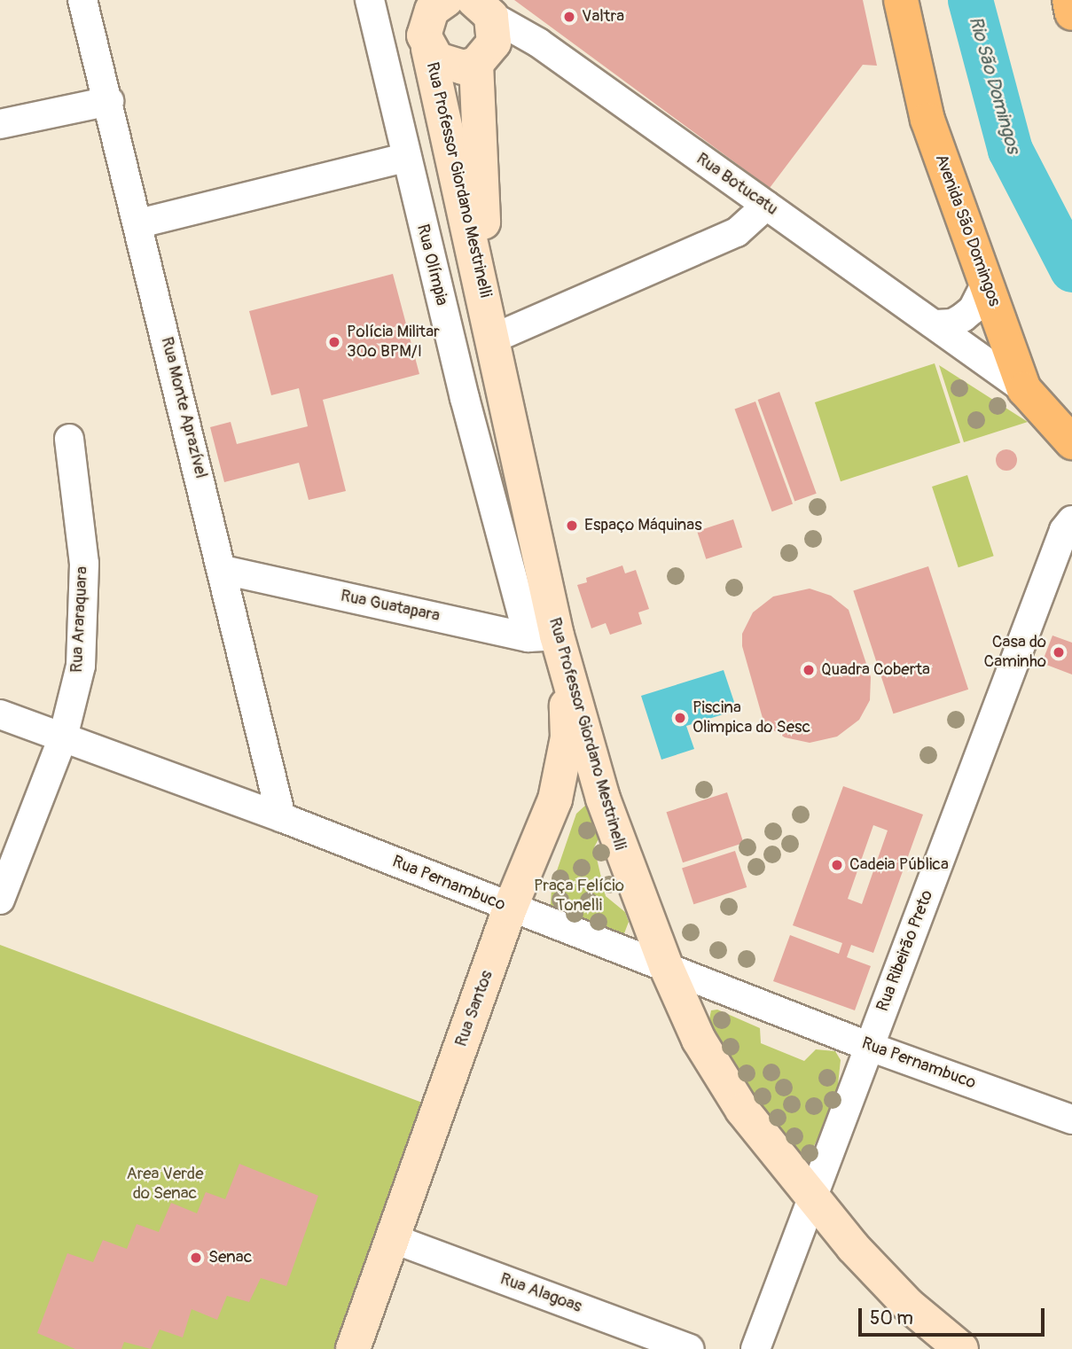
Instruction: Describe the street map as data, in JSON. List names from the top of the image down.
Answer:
{
  "streets": {
    "main road": ["Avenida São Domingos"],
    "street": [
      "Rua Professor Giordano Mestrinelli",
      "Rua Botucatu",
      "Rua Olímpia",
      "Rua Monte Aprazível",
      "Rua Guatapara",
      "Rua Araraquara",
      "Rua Pernambuco",
      "Rua Ribeirão Preto",
      "Rua Santos",
      "Rua Alagoas"
    ]
  },
  "crossings": [
    ["Rua Professor Giordano Mestrinelli", "Rua Botucatu"],
    ["Rua Professor Giordano Mestrinelli", "Rua Olímpia"],
    ["Rua Professor Giordano Mestrinelli", "Rua Guatapara"],
    ["Rua Professor Giordano Mestrinelli", "Rua Pernambuco"],
    ["Rua Professor Giordano Mestrinelli", "Rua Ribeirão Preto"],
    ["Rua Professor Giordano Mestrinelli", "Rua Santos"],
    ["Rua Botucatu", "Avenida São Domingos"],
    ["Rua Olímpia", "Rua Guatapara"],
    ["Rua Olímpia", "Rua Santos"],
    ["Rua Monte Aprazível", "Rua Guatapara"],
    ["Rua Monte Aprazível", "Rua Pernambuco"],
    ["Rua Guatapara", "Rua Santos"],
    ["Rua Araraquara", "Rua Pernambuco"],
    ["Rua Pernambuco", "Rua Ribeirão Preto"],
    ["Rua Pernambuco", "Rua Santos"],
    ["Rua Santos", "Rua Alagoas"]
  ],
  "water": ["Rio São Domingos"],
  "parks": ["Praça Felício Tonelli", "Area Verde do Senac"],
  "places": [
    "Valtra",
    "Polícia Militar 30º BPM/I",
    "Espaço Máquinas",
    "Casa do Caminho",
    "Quadra Coberta",
    "Piscina Olimpica do Sesc",
    "Cadeia Pública",
    "Senac"
  ],
  "scale_bar": "50 m"
}
